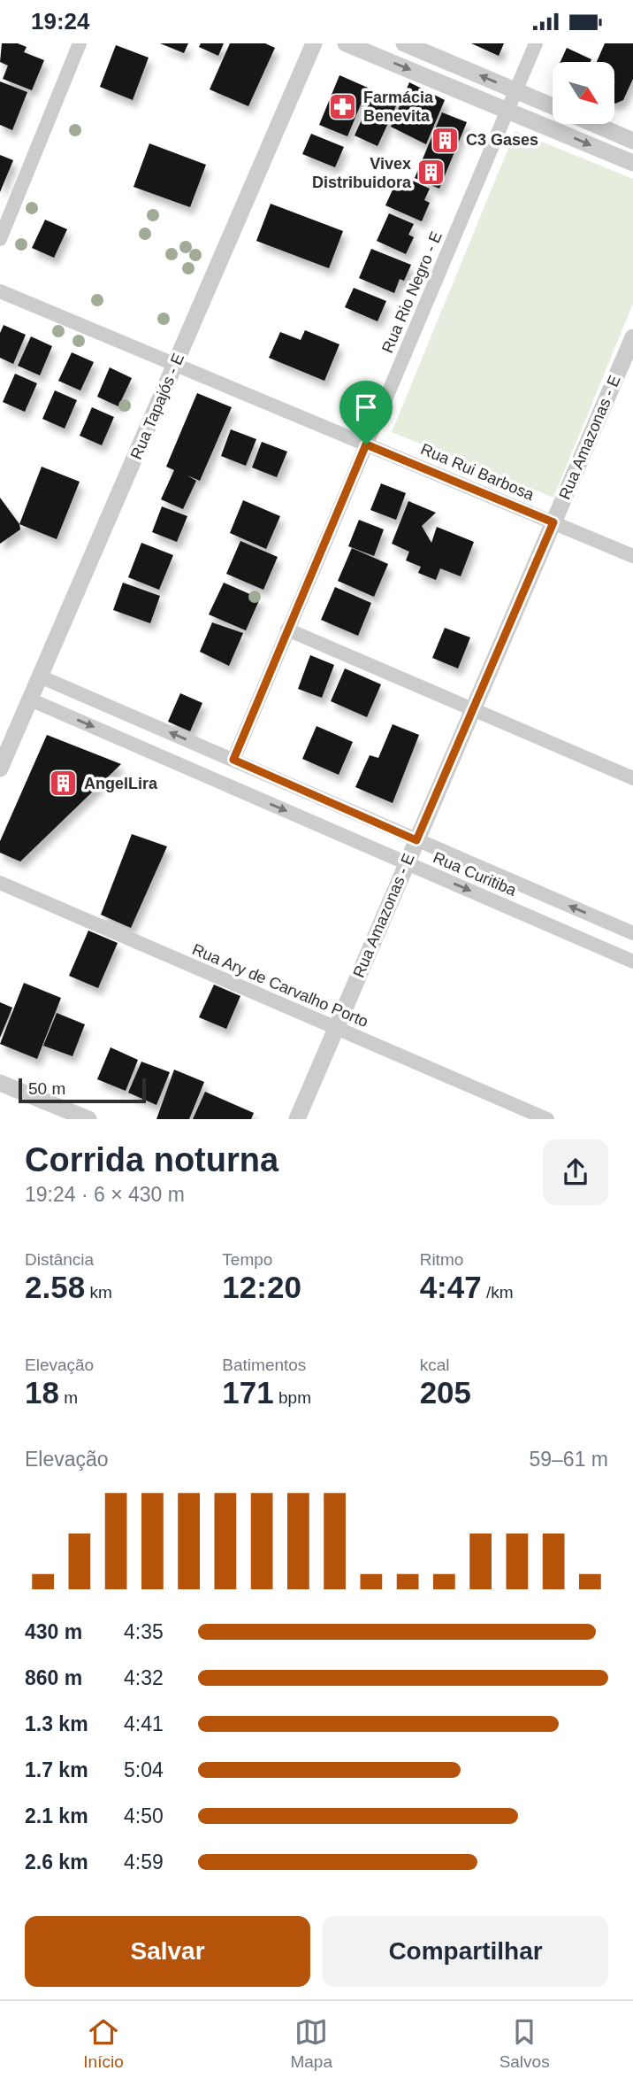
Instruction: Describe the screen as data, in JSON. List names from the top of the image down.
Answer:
{
  "streets": {
    "street": [
      "Rua Rio Negro - E",
      "Rua Tapajós - E",
      "Rua Amazonas - E",
      "Rua Rui Barbosa",
      "Rua Curitiba",
      "Rua Ary de Carvalho Porto"
    ]
  },
  "crossings": [
    ["Rua Rio Negro - E", "Rua Rui Barbosa"],
    ["Rua Rio Negro - E", "Rua Curitiba"],
    ["Rua Tapajós - E", "Rua Rui Barbosa"],
    ["Rua Tapajós - E", "Rua Curitiba"],
    ["Rua Amazonas - E", "Rua Rui Barbosa"],
    ["Rua Amazonas - E", "Rua Curitiba"],
    ["Rua Amazonas - E", "Rua Ary de Carvalho Porto"]
  ],
  "places": {
    "pharmacy": ["Farmácia Benevita"],
    "building": ["C3 Gases", "Vivex Distribuidora", "AngelLira"]
  },
  "scale_bar": "50 m",
  "north": "bottom right",
  "page": {
    "status": "19:24",
    "scale": "50 m",
    "heading": ["Corrida noturna", "19:24 · 6 × 430 m"],
    "stats": [
      ["Distância", "2.58 km"],
      ["Tempo", "12:20"],
      ["Ritmo", "4:47 /km"],
      ["Elevação", "18 m"],
      ["Batimentos", "171 bpm"],
      ["kcal", "205"]
    ],
    "chart": ["Elevação", "59–61 m"],
    "list": [
      {
        "name": "430 m",
        "note": "4:35"
      },
      {
        "name": "860 m",
        "note": "4:32"
      },
      {
        "name": "1.3 km",
        "note": "4:41"
      },
      {
        "name": "1.7 km",
        "note": "5:04"
      },
      {
        "name": "2.1 km",
        "note": "4:50"
      },
      {
        "name": "2.6 km",
        "note": "4:59"
      }
    ],
    "buttons": ["Salvar", "Compartilhar"],
    "tabs": ["Início", "Mapa", "Salvos"]
  }
}
